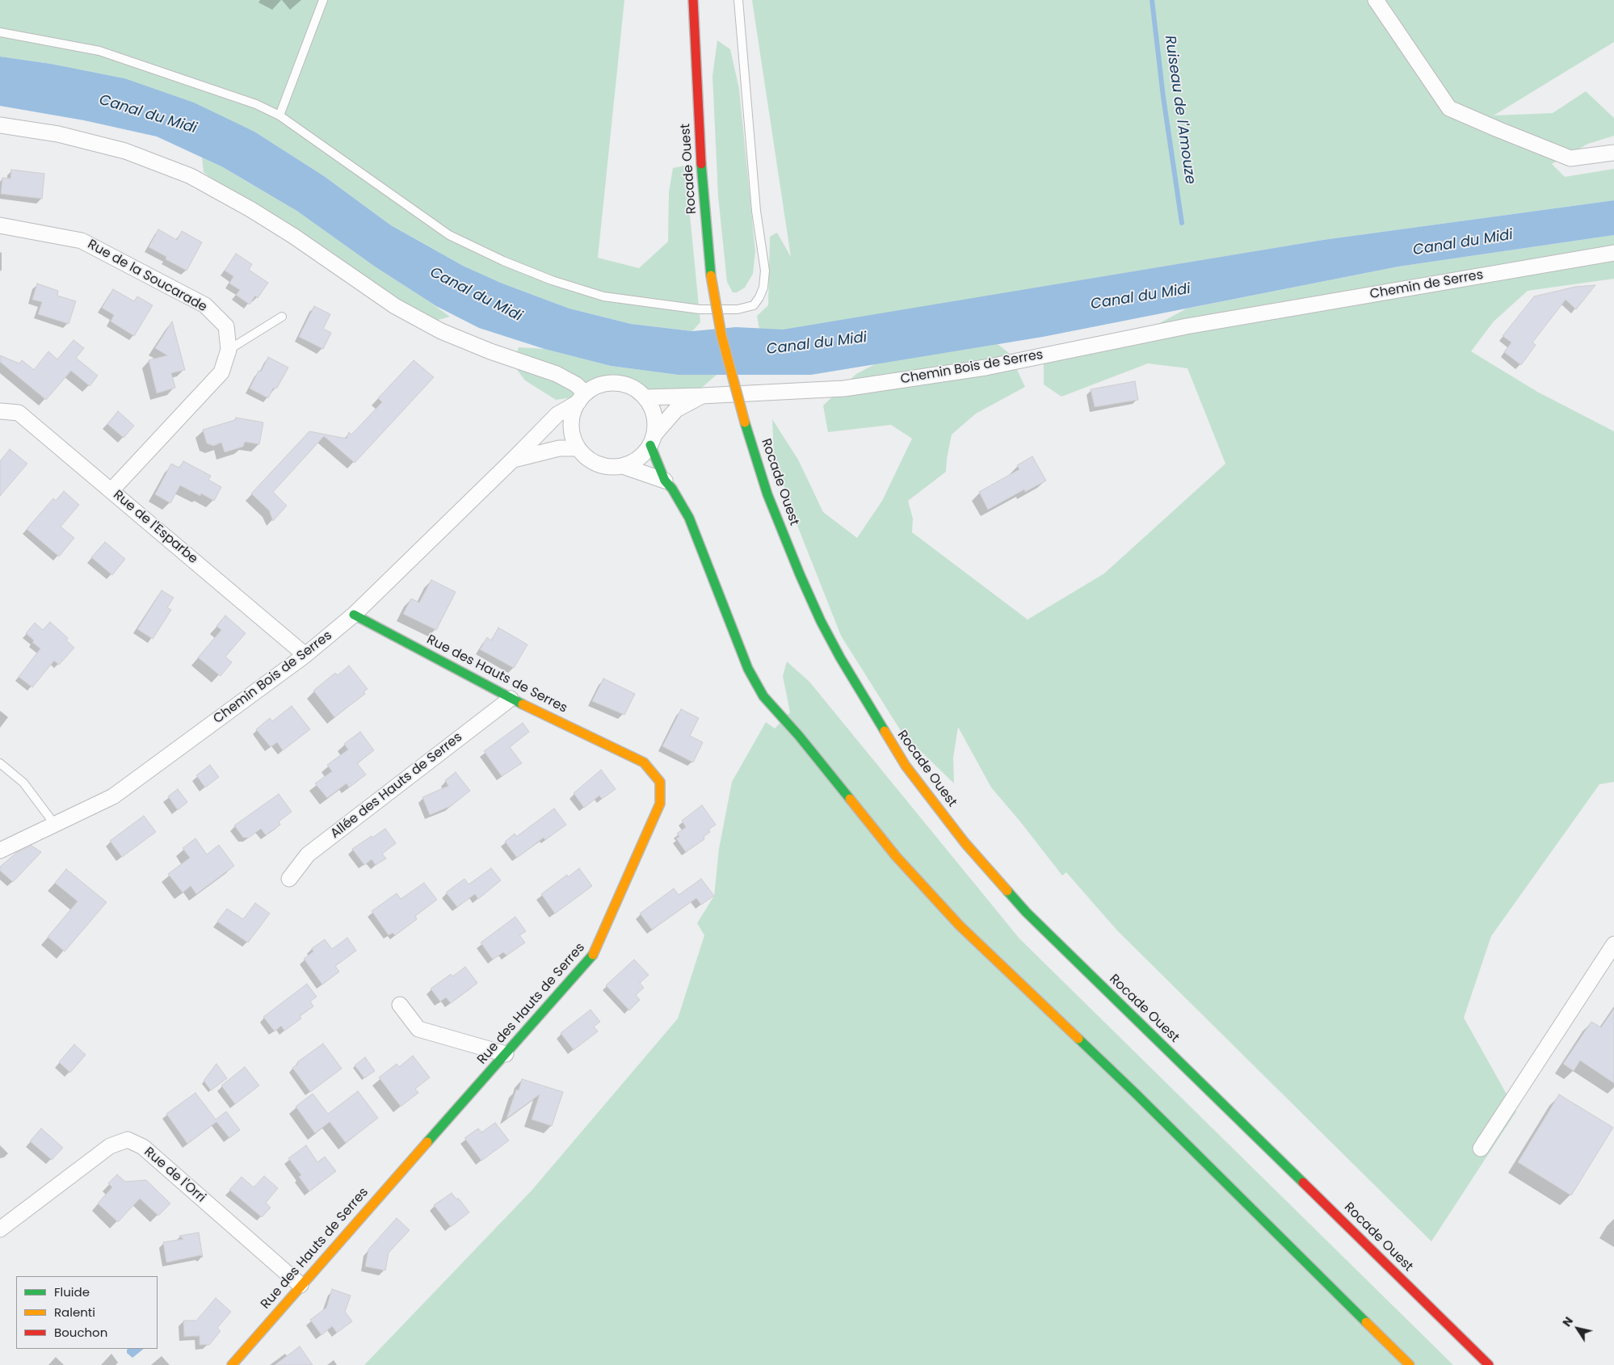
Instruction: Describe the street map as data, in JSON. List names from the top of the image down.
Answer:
{
  "streets": {
    "street": [
      "Rocade Ouest",
      "Rue de la Soucarade",
      "Chemin de Serres",
      "Chemin Bois de Serres",
      "Rue de l'Esparbe",
      "Rue des Hauts de Serres",
      "Allée des Hauts de Serres",
      "Rue de l'Orri"
    ]
  },
  "crossings": [
    ["Rue de la Soucarade", "Rue de l'Esparbe"],
    ["Chemin de Serres", "Chemin Bois de Serres"],
    ["Chemin Bois de Serres", "Rue de l'Esparbe"],
    ["Chemin Bois de Serres", "Rue des Hauts de Serres"],
    ["Rue des Hauts de Serres", "Allée des Hauts de Serres"],
    ["Rue des Hauts de Serres", "Rue de l'Orri"]
  ],
  "water": ["Ruiseau de l'Amouze", "Canal du Midi"],
  "legend": ["Fluide", "Ralenti", "Bouchon"],
  "north": "top left"
}
